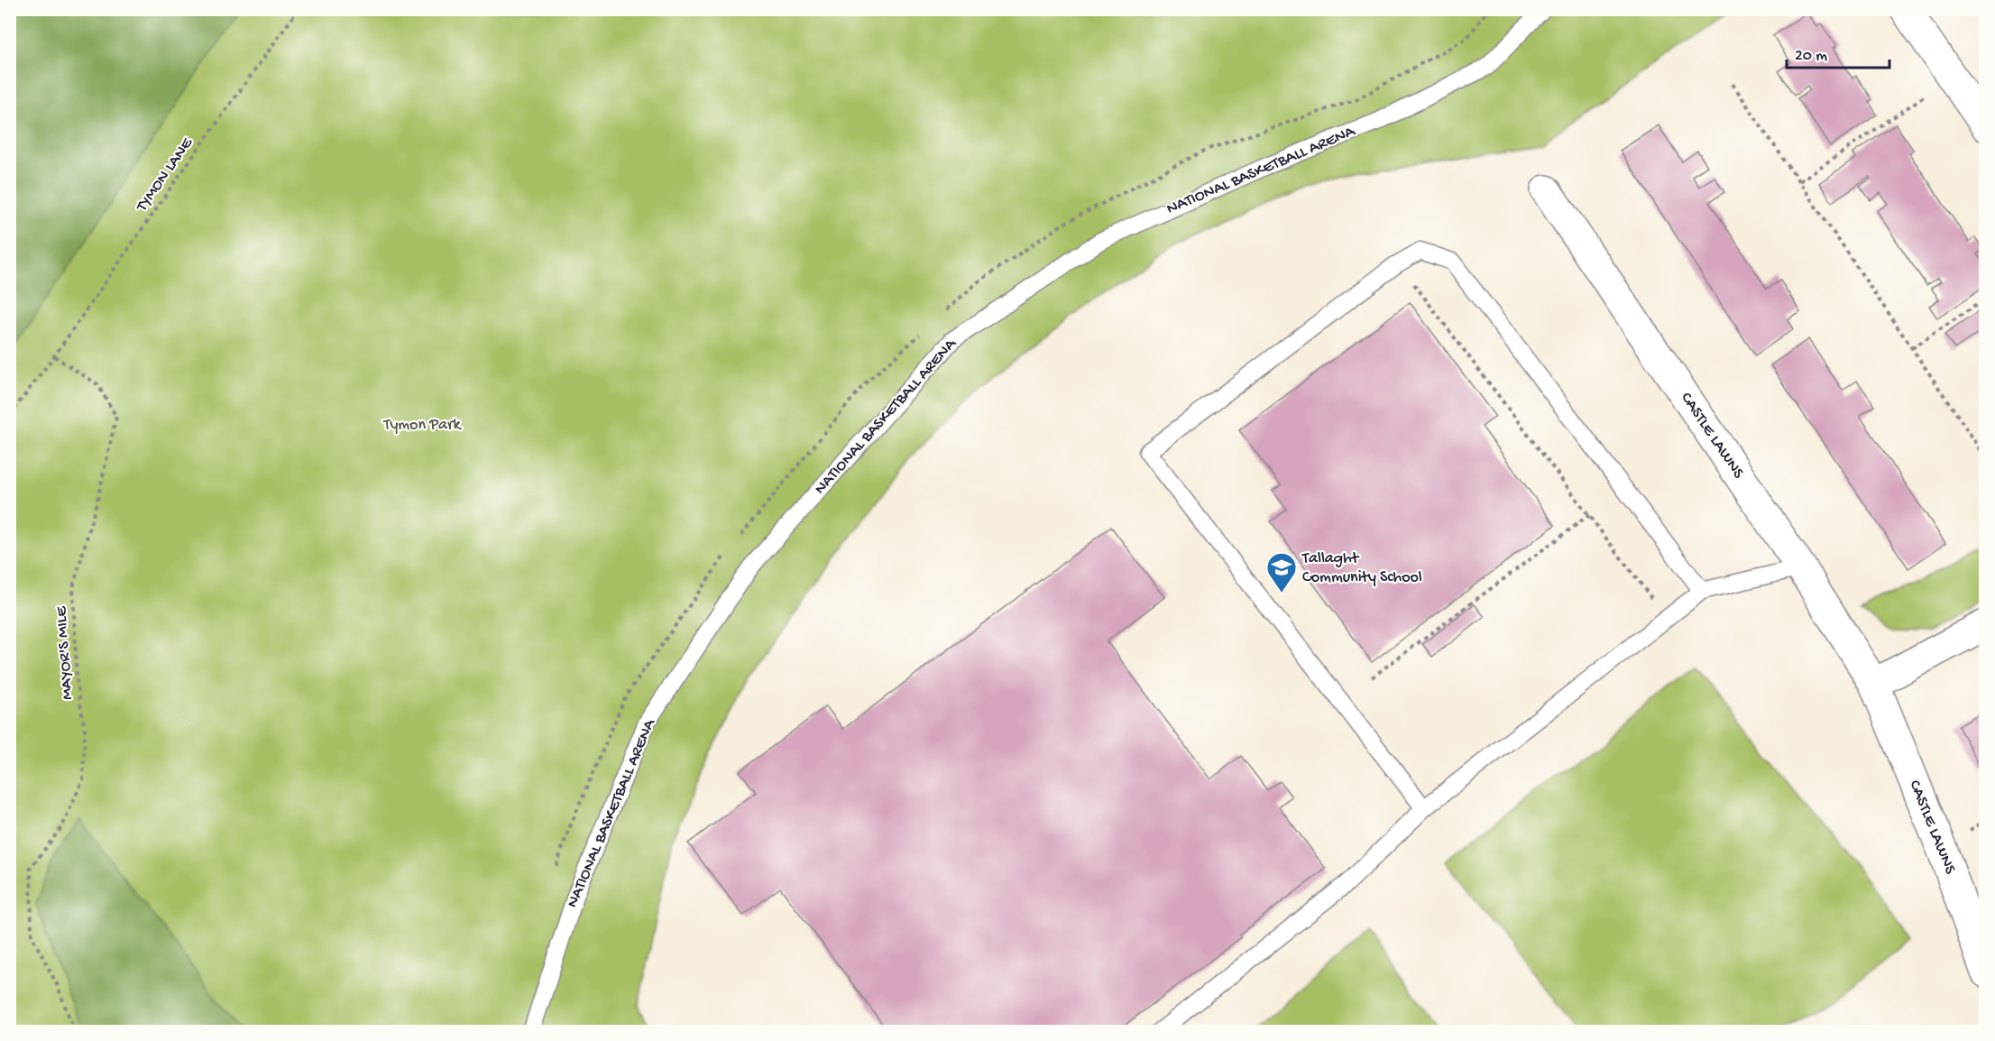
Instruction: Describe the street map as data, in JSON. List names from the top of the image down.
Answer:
{
  "streets": {
    "street": ["CASTLE LAWNS"],
    "lane": ["NATIONAL BASKETBALL ARENA"],
    "path": ["TYMON LANE", "MAYOR'S MILE"]
  },
  "crossings": [
    ["TYMON LANE", "MAYOR'S MILE"]
  ],
  "parks": ["Tymon Park"],
  "places": {
    "school or university": ["Tallaght Community School"]
  },
  "scale_bar": "20 m"
}
